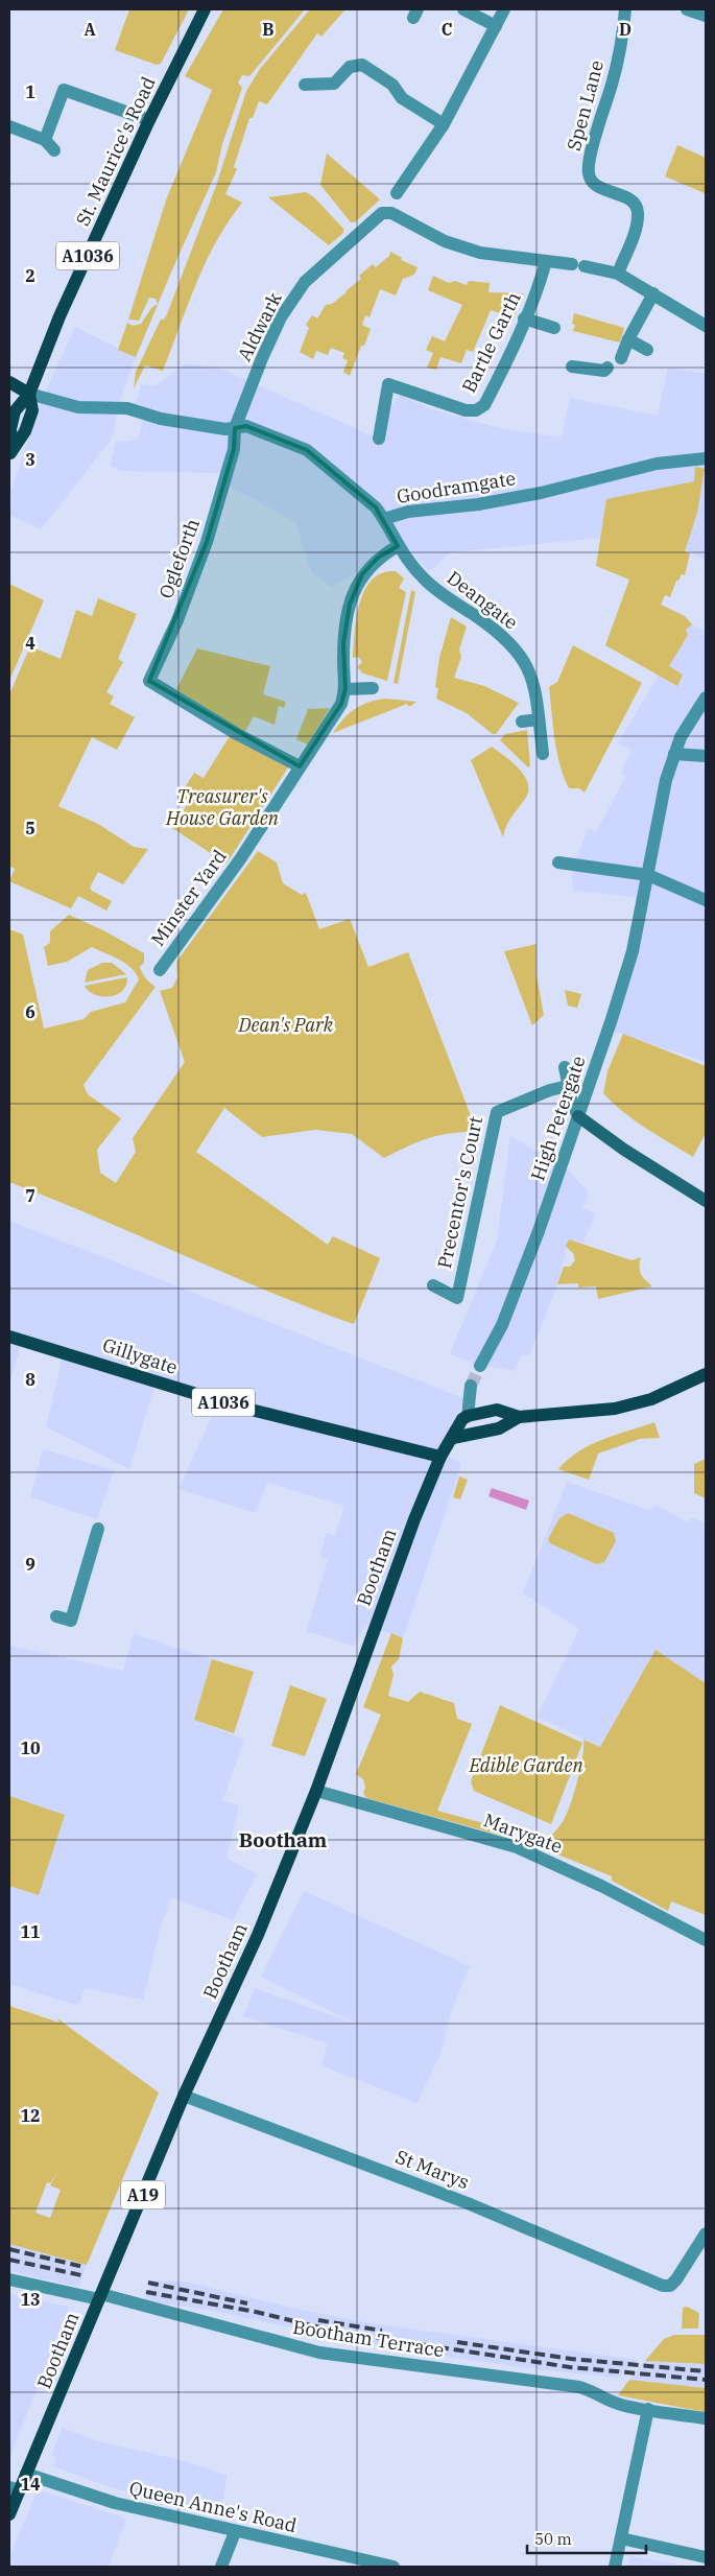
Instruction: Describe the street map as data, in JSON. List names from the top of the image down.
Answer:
{
  "streets": {
    "main road": [
      "St. Maurice's Road",
      "A1036",
      "Gillygate",
      "Bootham",
      "A19"
    ],
    "street": [
      "Spen Lane",
      "Aldwark",
      "Bartle Garth",
      "Goodramgate",
      "Ogleforth",
      "Deangate",
      "Minster Yard",
      "High Petergate",
      "Precentor's Court",
      "Marygate",
      "St Marys",
      "Bootham Terrace",
      "Queen Anne's Road"
    ]
  },
  "crossings": [
    ["St. Maurice's Road", "A1036"],
    ["St. Maurice's Road", "Goodramgate"],
    ["A1036", "Goodramgate"],
    ["Aldwark", "Bartle Garth"],
    ["Aldwark", "Goodramgate"],
    ["Aldwark", "Ogleforth"],
    ["Goodramgate", "Ogleforth"],
    ["Goodramgate", "Deangate"],
    ["Ogleforth", "Minster Yard"],
    ["Gillygate", "Bootham"],
    ["Bootham", "Marygate"],
    ["Bootham", "St Marys"],
    ["Bootham", "A19"],
    ["Bootham", "Bootham Terrace"],
    ["Bootham", "Queen Anne's Road"],
    ["A19", "Queen Anne's Road"]
  ],
  "districts": ["Bootham"],
  "parks": ["Treasurer's House Garden", "Dean's Park", "Edible Garden"],
  "scale_bar": "50 m",
  "grid": {
    "columns": [
      "A",
      "B",
      "C",
      "D"
    ],
    "rows": [
      "1",
      "2",
      "3",
      "4",
      "5",
      "6",
      "7",
      "8",
      "9",
      "10",
      "11",
      "12",
      "13",
      "14"
    ]
  }
}
